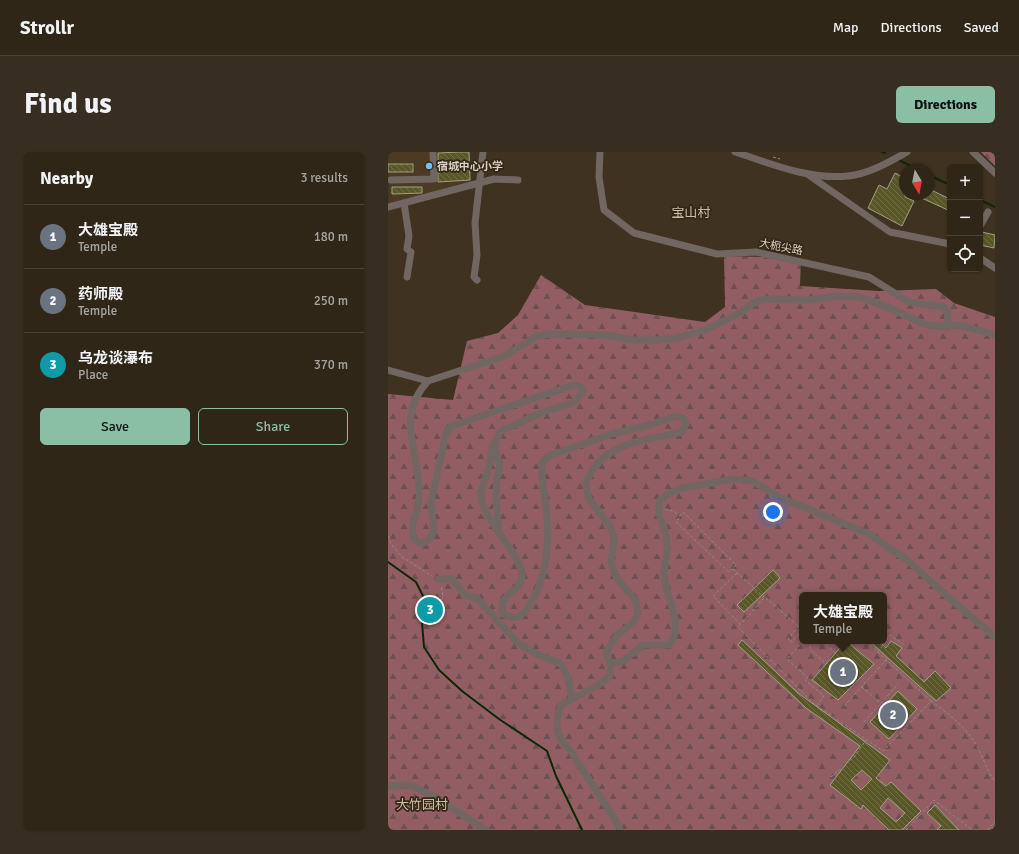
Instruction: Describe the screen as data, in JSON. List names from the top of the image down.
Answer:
{
  "streets": {
    "street": ["大枙尖路"]
  },
  "districts": ["宝山村", "大竹园村"],
  "places": ["宿城中心小学"],
  "north": "bottom",
  "page": {
    "header": "Strollr",
    "nav": ["Map", "Directions", "Saved"],
    "buttons": [
      "Directions",
      ["Save", "Share"]
    ],
    "title": "Find us",
    "heading": ["Nearby", "3 results"],
    "map_buttons": ["+", "−"],
    "list": [
      {
        "mark": "1",
        "name": "大雄宝殿",
        "note": "Temple",
        "value": "180 m"
      },
      {
        "mark": "2",
        "name": "药师殿",
        "note": "Temple",
        "value": "250 m"
      },
      {
        "mark": "3",
        "name": "乌龙谈瀑布",
        "note": "Place",
        "value": "370 m"
      }
    ],
    "popup": ["大雄宝殿", "Temple"],
    "pins": ["3", "1", "2"]
  }
}
